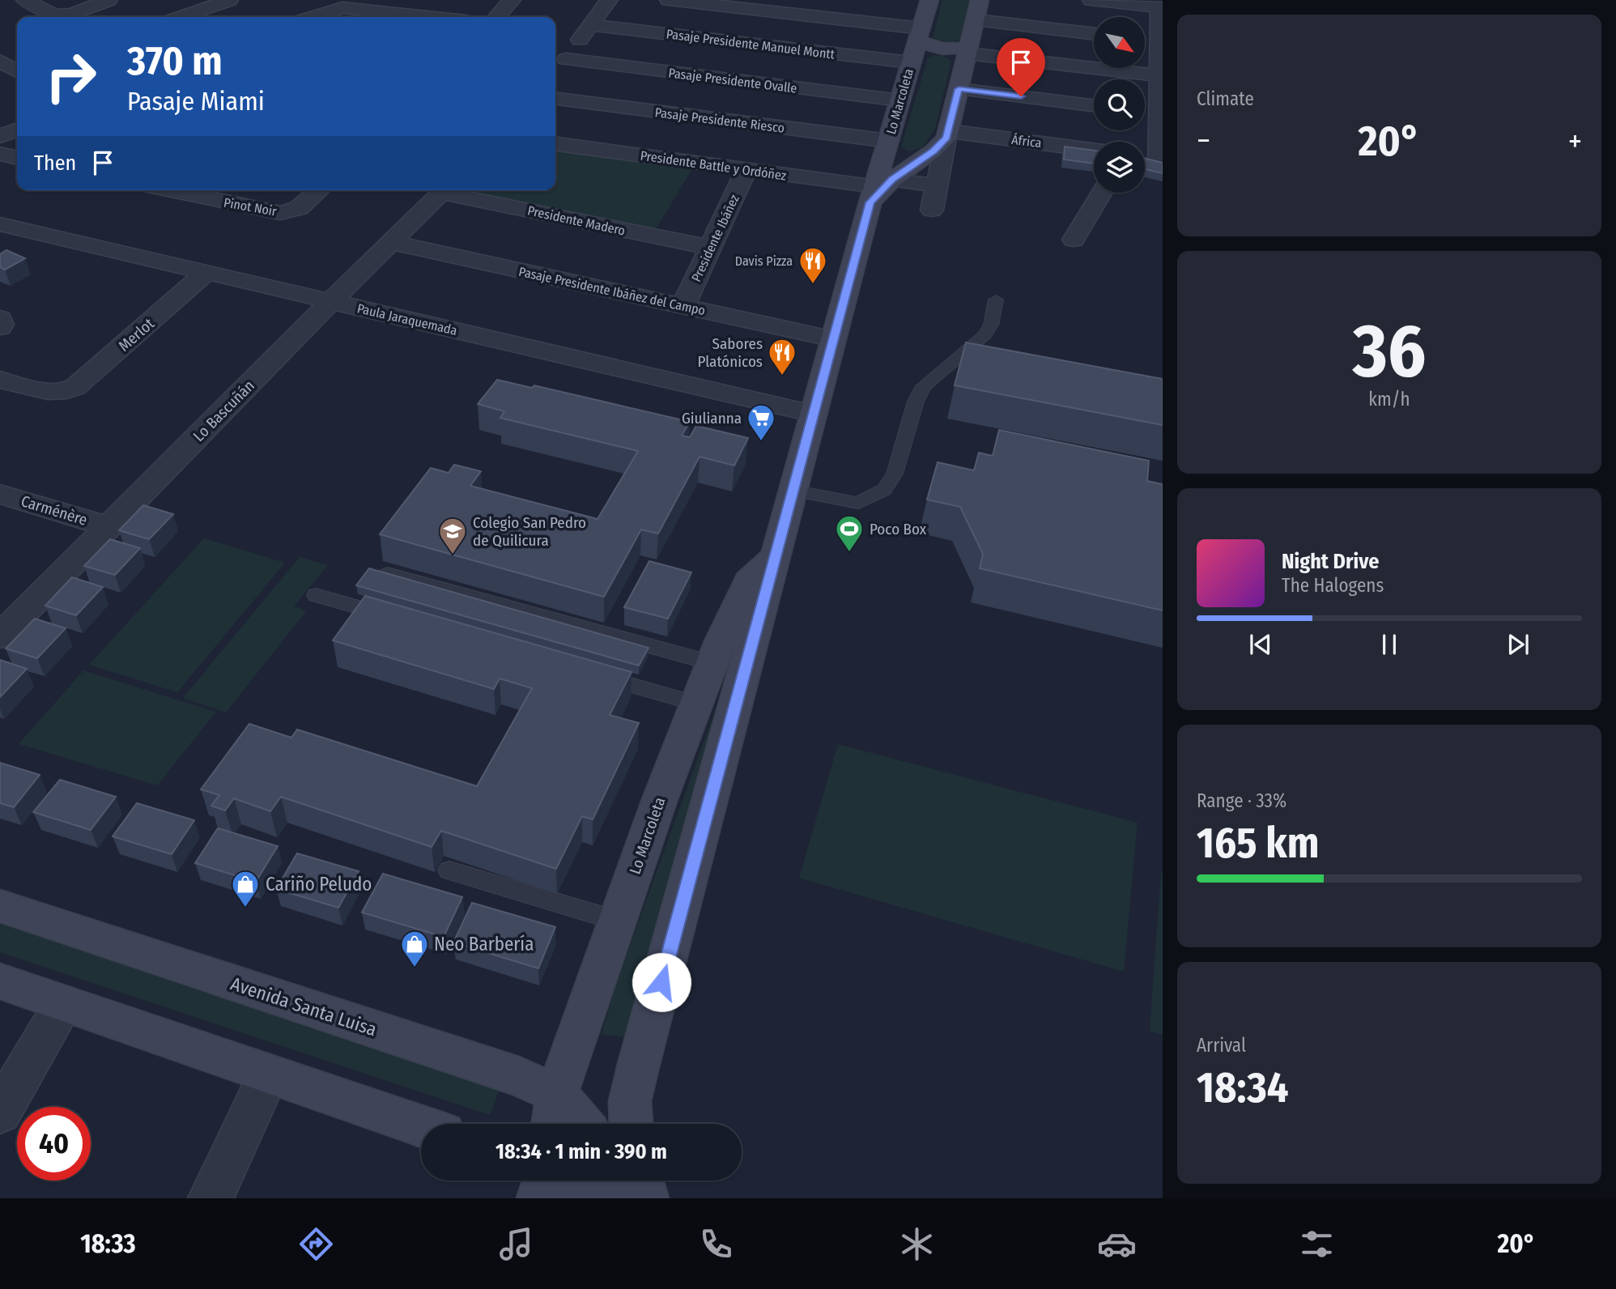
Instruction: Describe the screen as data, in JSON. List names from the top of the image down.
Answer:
{
  "streets": {
    "street": [
      "Pasaje Presidente Manuel Montt",
      "Pasaje Presidente Ovalle",
      "Lo Marcoleta",
      "Pasaje Presidente Riesco",
      "África",
      "Presidente Battle y Ordóñez",
      "Pinot Noir",
      "Presidente Madero",
      "Presidente Ibáñez",
      "Pasaje Presidente Ibáñez del Campo",
      "Paula Jaraquemada",
      "Merlot",
      "Lo Bascuñán",
      "Carménère",
      "Avenida Santa Luisa"
    ]
  },
  "crossings": [
    ["Pasaje Presidente Manuel Montt", "Pasaje Presidente Ovalle"],
    ["Pasaje Presidente Manuel Montt", "Lo Marcoleta"],
    ["Pasaje Presidente Ovalle", "Lo Marcoleta"],
    ["Lo Marcoleta", "Pasaje Presidente Riesco"],
    ["Lo Marcoleta", "Presidente Battle y Ordóñez"],
    ["Lo Marcoleta", "Pasaje Presidente Ibáñez del Campo"],
    ["Lo Marcoleta", "Paula Jaraquemada"],
    ["Lo Marcoleta", "Avenida Santa Luisa"],
    ["Presidente Battle y Ordóñez", "Presidente Ibáñez"],
    ["Presidente Madero", "Presidente Ibáñez"],
    ["Presidente Ibáñez", "Pasaje Presidente Ibáñez del Campo"],
    ["Pasaje Presidente Ibáñez del Campo", "Lo Bascuñán"],
    ["Paula Jaraquemada", "Merlot"],
    ["Paula Jaraquemada", "Lo Bascuñán"],
    ["Lo Bascuñán", "Carménère"]
  ],
  "places": {
    "restaurant": ["Davis Pizza", "Sabores Platónicos"],
    "supermarket": ["Giulianna"],
    "sports": ["Poco Box"],
    "school or university": ["Colegio San Pedro de Quilicura"],
    "shop": ["Cariño Peludo", "Neo Barbería"]
  },
  "north": "bottom right",
  "page": {
    "tile": [
      "Climate",
      ["36", "km/h"],
      ["Range · 33%", "165 km"],
      ["Arrival", "18:34"]
    ],
    "turn": ["370 m", "Pasaje Miami"],
    "heat": ["−", "20°", "+"],
    "then": "Then",
    "song": ["Night Drive", "The Halogens"],
    "limit": "40",
    "trip": "18:34 · 1 min · 390 m",
    "tabs": ["18:33", "20°"]
  }
}
